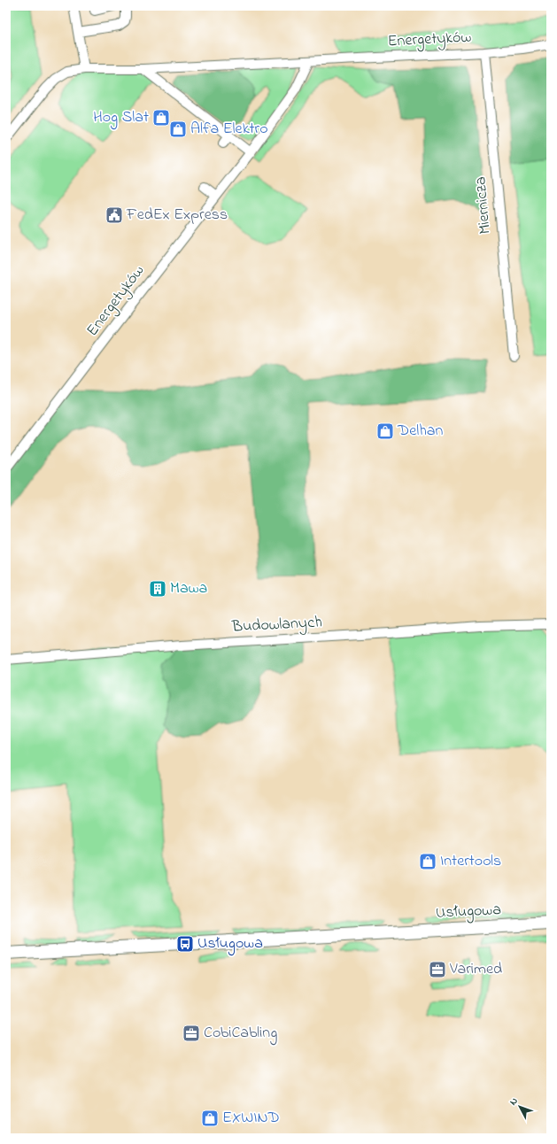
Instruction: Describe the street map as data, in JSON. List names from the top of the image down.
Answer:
{
  "streets": {
    "street": [
      "Energetyków",
      "Miernicza",
      "Budowlanych",
      "Usługowa"
    ]
  },
  "crossings": [
    ["Energetyków", "Miernicza"]
  ],
  "places": {
    "shop": [
      "Hog Slat",
      "Alfa Elektro",
      "Delhan",
      "Intertools",
      "EXWIND"
    ],
    "public building": ["FedEx Express"],
    "building": ["Mawa"],
    "bus stop": ["Usługowa"],
    "office": ["Varimed", "CobiCabling"]
  },
  "north": "top left"
}
